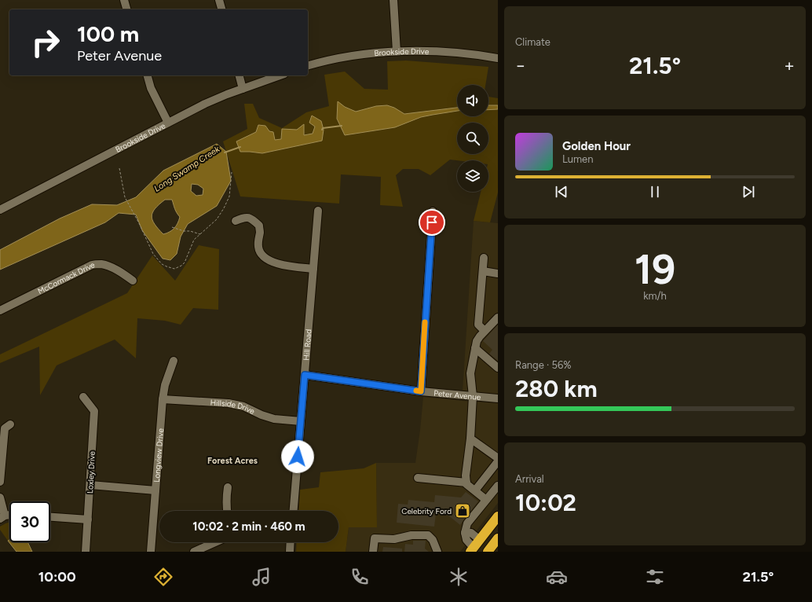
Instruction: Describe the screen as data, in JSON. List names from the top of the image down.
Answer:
{
  "streets": {
    "street": [
      "Brookside Drive",
      "McCormack Drive",
      "Hill Road",
      "Peter Avenue",
      "Hillside Drive",
      "Longview Drive",
      "Loxley Drive"
    ]
  },
  "crossings": [
    ["Hill Road", "Peter Avenue"],
    ["Hill Road", "Hillside Drive"],
    ["Hillside Drive", "Longview Drive"]
  ],
  "districts": ["Forest Acres"],
  "water": ["Long Swamp Creek"],
  "places": {
    "shop": ["Celebrity Ford"]
  },
  "page": {
    "tile": [
      "Climate",
      ["19", "km/h"],
      ["Range · 56%", "280 km"],
      ["Arrival", "10:02"]
    ],
    "turn": ["100 m", "Peter Avenue"],
    "heat": ["−", "21.5°", "+"],
    "song": ["Golden Hour", "Lumen"],
    "limit": "30",
    "trip": "10:02 · 2 min · 460 m",
    "tabs": ["10:00", "21.5°"]
  }
}
